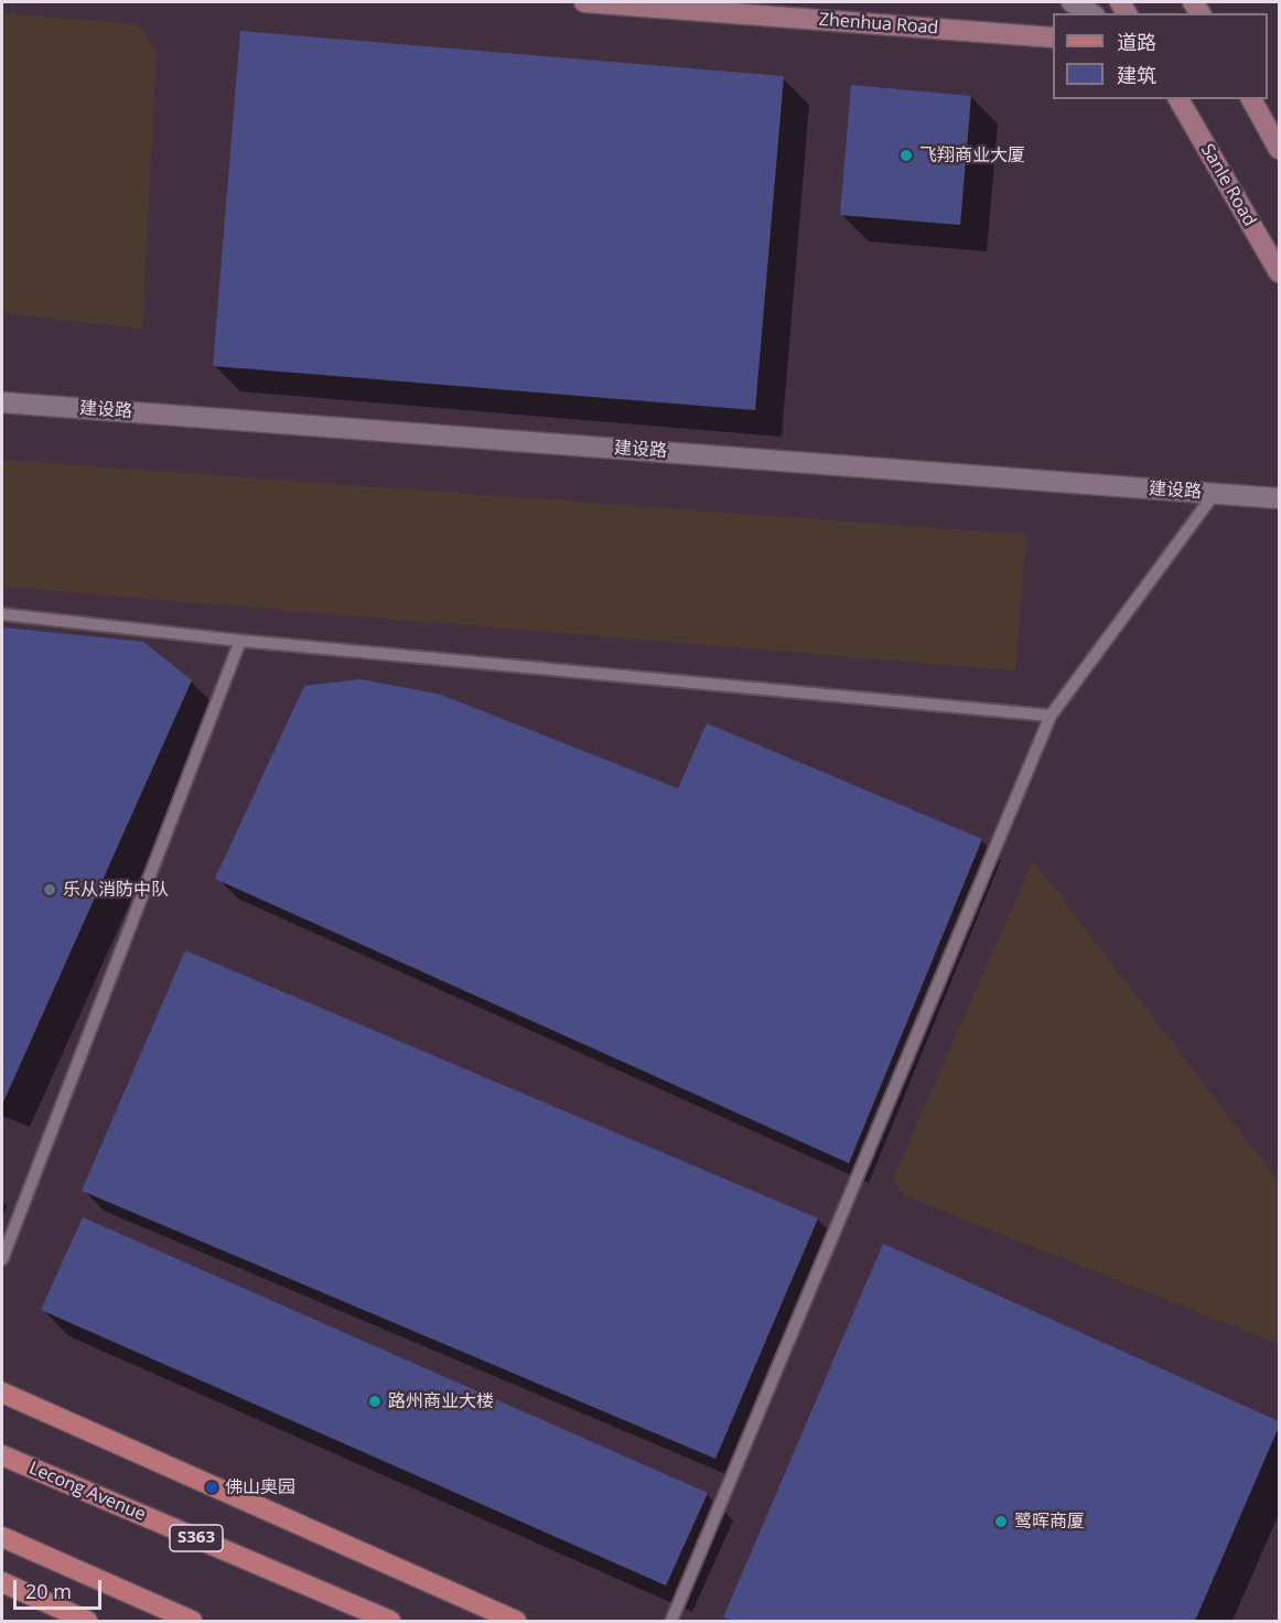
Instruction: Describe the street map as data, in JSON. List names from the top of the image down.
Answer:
{
  "streets": {
    "main road": ["Lecong Avenue", "S363"],
    "street": ["Zhenhua Road", "Sanle Road", "建设路"]
  },
  "places": [
    "飞翔商业大厦",
    "乐从消防中队",
    "路州商业大楼",
    "佛山奥园",
    "鹭晖商厦"
  ],
  "legend": ["道路", "建筑"],
  "scale_bar": "20 m"
}
